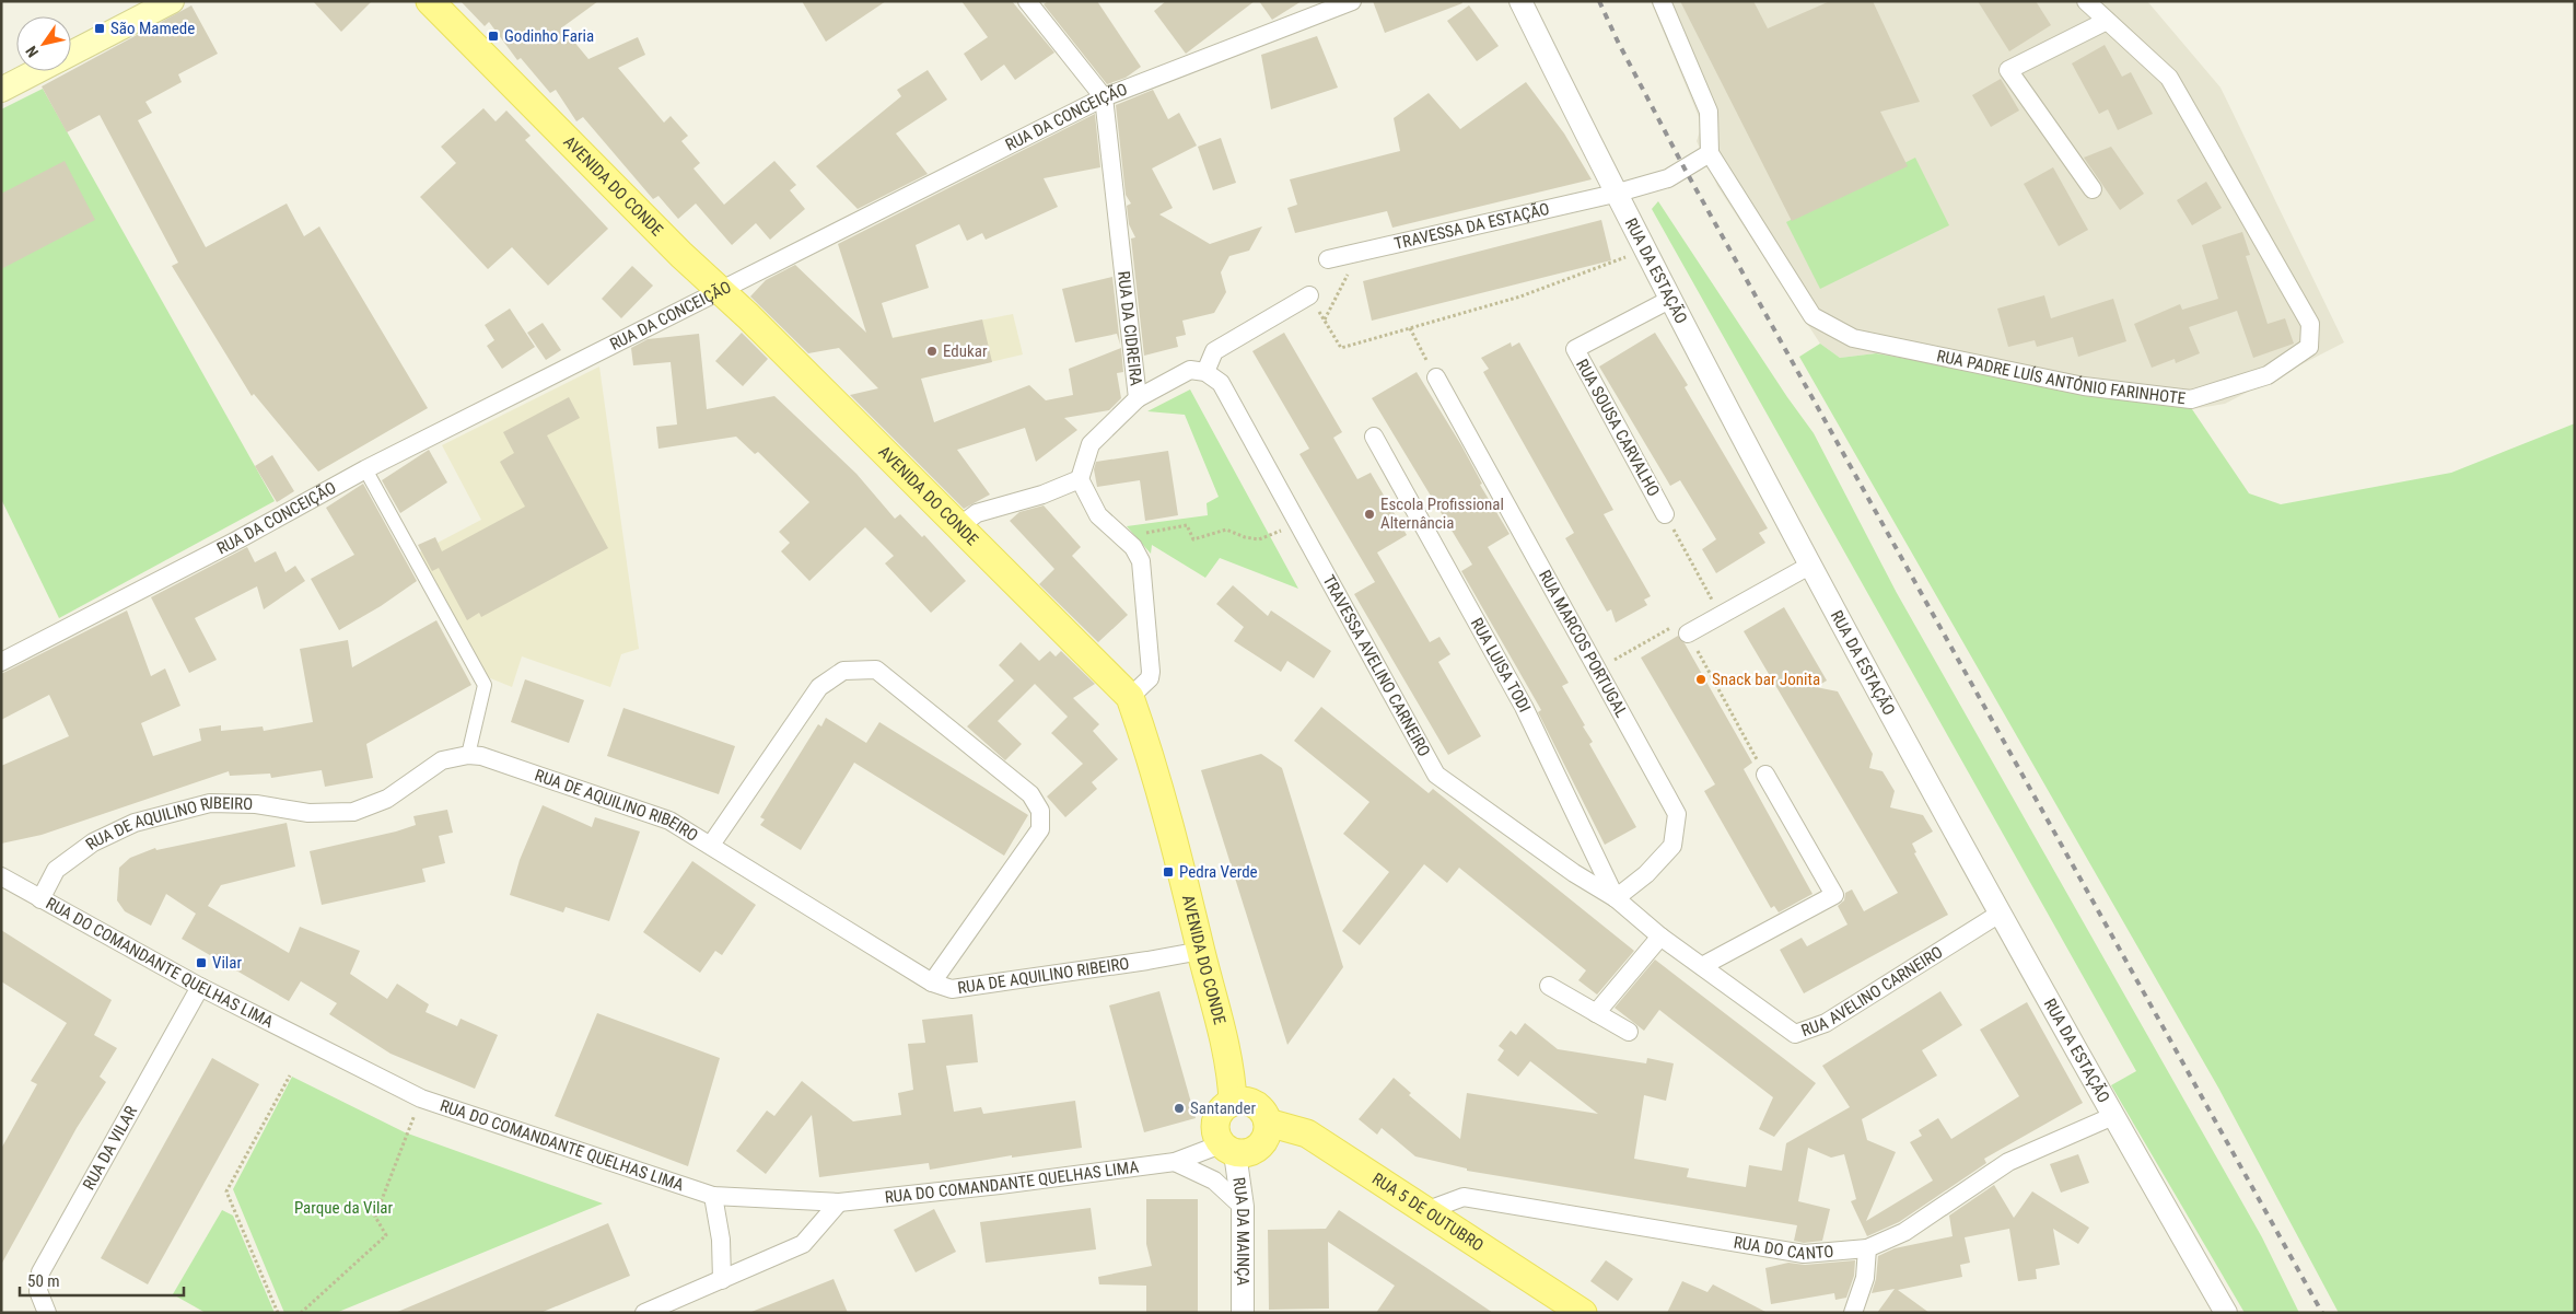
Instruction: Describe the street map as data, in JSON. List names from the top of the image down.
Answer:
{
  "streets": {
    "main road": ["AVENIDA DO CONDE", "RUA 5 DE OUTUBRO"],
    "street": [
      "RUA DA CONCEIÇÃO",
      "TRAVESSA DA ESTAÇÃO",
      "RUA DA ESTAÇÃO",
      "RUA DA CIDREIRA",
      "RUA PADRE LUÍS ANTÓNIO FARINHOTE",
      "RUA SOUSA CARVALHO",
      "RUA MARCOS PORTUGAL",
      "RUA LUISA TODI",
      "TRAVESSA AVELINO CARNEIRO",
      "RUA DE AQUILINO RIBEIRO",
      "RUA DO COMANDANTE QUELHAS LIMA",
      "RUA AVELINO CARNEIRO",
      "RUA DA VILAR",
      "RUA DA MAINÇA",
      "RUA DO CANTO"
    ]
  },
  "crossings": [
    ["RUA DA CONCEIÇÃO", "AVENIDA DO CONDE"],
    ["RUA DA CONCEIÇÃO", "RUA DA CIDREIRA"],
    ["AVENIDA DO CONDE", "RUA DE AQUILINO RIBEIRO"],
    ["AVENIDA DO CONDE", "RUA DO COMANDANTE QUELHAS LIMA"],
    ["AVENIDA DO CONDE", "RUA 5 DE OUTUBRO"],
    ["AVENIDA DO CONDE", "RUA DA MAINÇA"],
    ["TRAVESSA DA ESTAÇÃO", "RUA DA ESTAÇÃO"],
    ["TRAVESSA DA ESTAÇÃO", "RUA PADRE LUÍS ANTÓNIO FARINHOTE"],
    ["RUA DA ESTAÇÃO", "RUA SOUSA CARVALHO"],
    ["RUA DA ESTAÇÃO", "RUA AVELINO CARNEIRO"],
    ["RUA DA ESTAÇÃO", "RUA DO CANTO"],
    ["RUA MARCOS PORTUGAL", "RUA LUISA TODI"],
    ["RUA MARCOS PORTUGAL", "TRAVESSA AVELINO CARNEIRO"],
    ["RUA MARCOS PORTUGAL", "RUA AVELINO CARNEIRO"],
    ["RUA LUISA TODI", "TRAVESSA AVELINO CARNEIRO"],
    ["RUA LUISA TODI", "RUA AVELINO CARNEIRO"],
    ["TRAVESSA AVELINO CARNEIRO", "RUA AVELINO CARNEIRO"],
    ["RUA DE AQUILINO RIBEIRO", "RUA DO COMANDANTE QUELHAS LIMA"],
    ["RUA DO COMANDANTE QUELHAS LIMA", "RUA DA VILAR"],
    ["RUA DO COMANDANTE QUELHAS LIMA", "RUA 5 DE OUTUBRO"],
    ["RUA DO COMANDANTE QUELHAS LIMA", "RUA DA MAINÇA"],
    ["RUA 5 DE OUTUBRO", "RUA DA MAINÇA"],
    ["RUA 5 DE OUTUBRO", "RUA DO CANTO"]
  ],
  "parks": ["Parque da Vilar"],
  "places": {
    "transit": [
      "São Mamede",
      "Godinho Faria",
      "Pedra Verde",
      "Vilar"
    ],
    "other": [
      "Edukar",
      "Escola Profissional Alternância",
      "Snack bar Jonita",
      "Santander"
    ]
  },
  "scale_bar": "50 m",
  "north": "bottom left"
}
